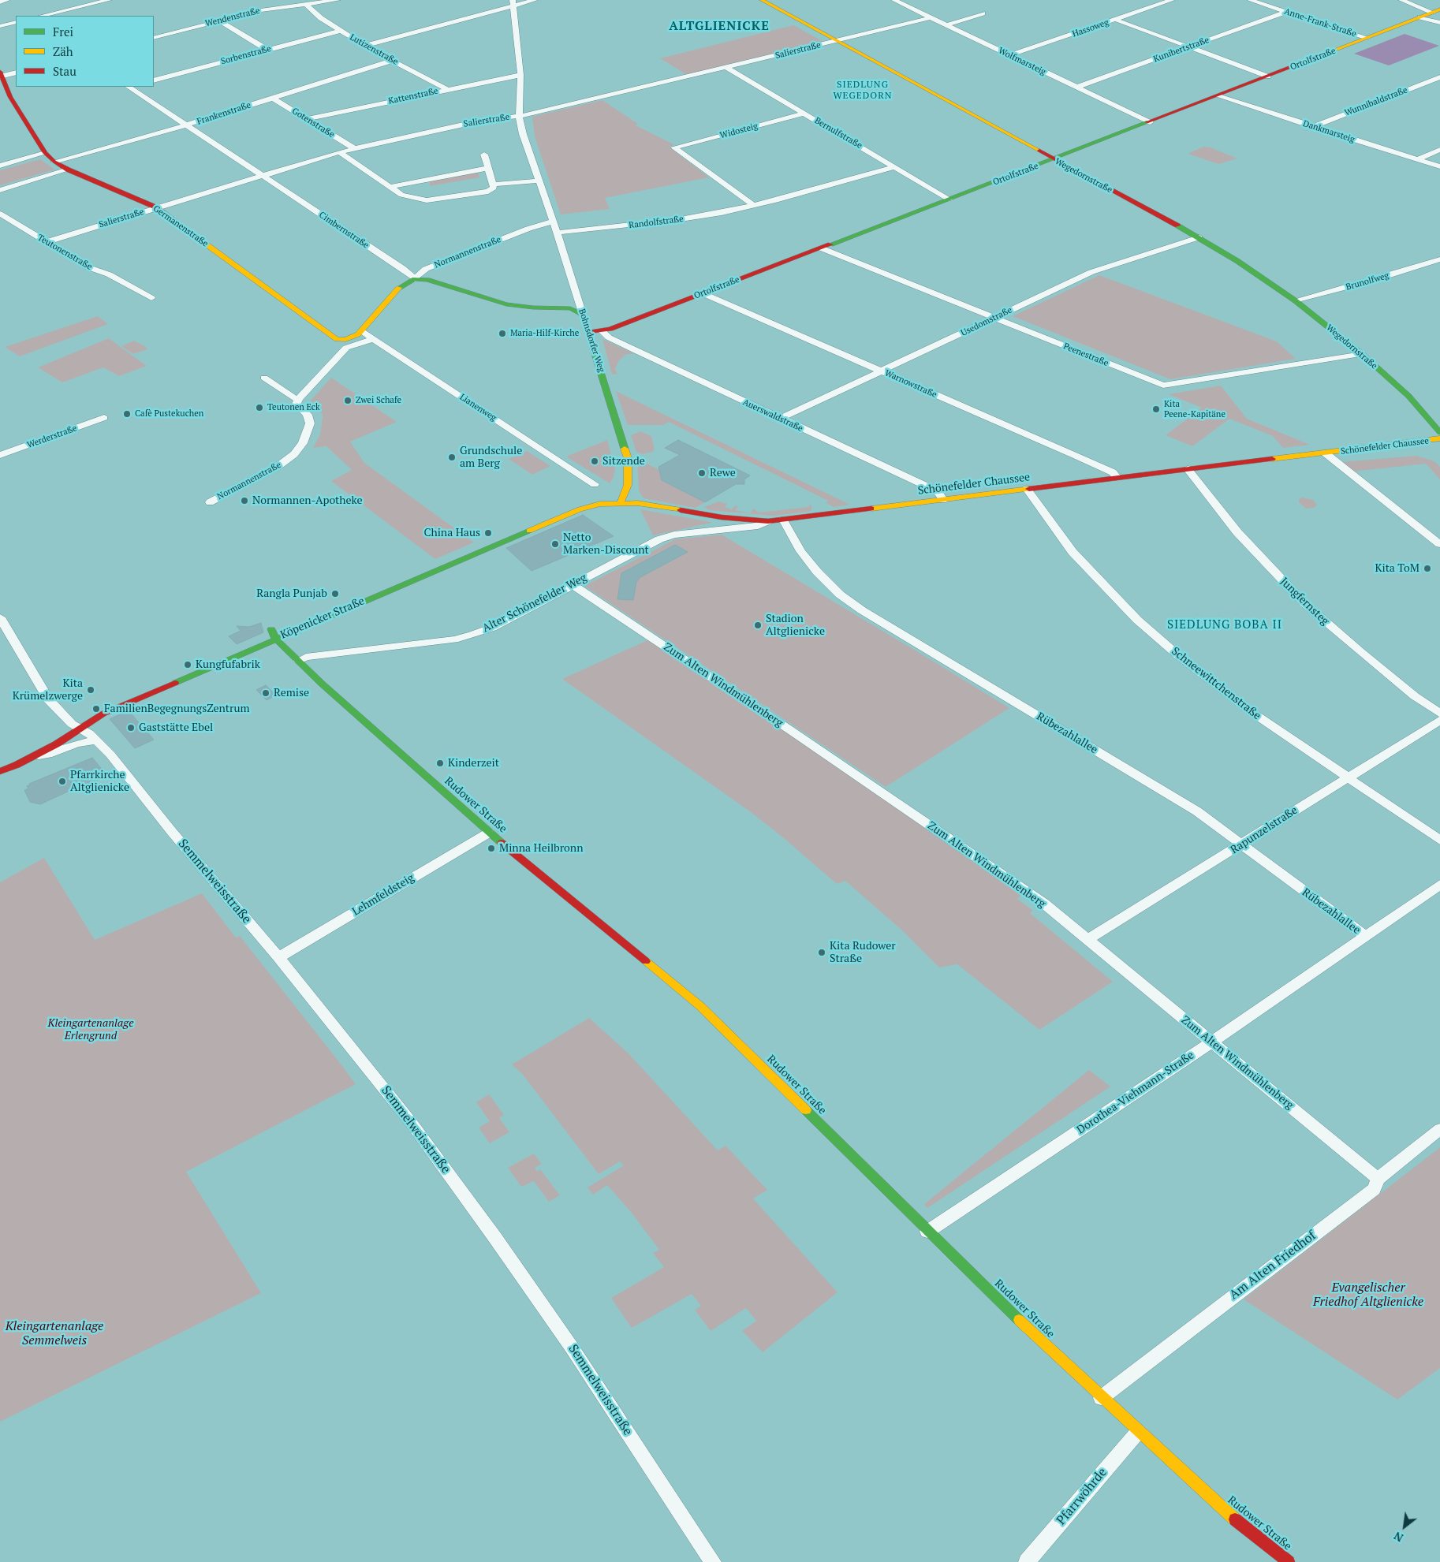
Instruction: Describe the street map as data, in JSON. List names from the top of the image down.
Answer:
{
  "streets": {
    "street": [
      "Wendenstraße",
      "Anne-Frank-Straße",
      "Hassoweg",
      "Lutizenstraße",
      "Kunibertstraße",
      "Salierstraße",
      "Sorbenstraße",
      "Ortolfstraße",
      "Wolfmarsteig",
      "Kattenstraße",
      "Wunnibaldstraße",
      "Frankenstraße",
      "Gotenstraße",
      "Widosteig",
      "Dankmarsteig",
      "Bernulfstraße",
      "Wegedornstraße",
      "Randolfstraße",
      "Germanenstraße",
      "Cimbernstraße",
      "Teutonenstraße",
      "Normannenstraße",
      "Brunolfweg",
      "Usedomstraße",
      "Bohnsdorfer Weg",
      "Peenestraße",
      "Warnowstraße",
      "Lianenweg",
      "Auerswaldstraße",
      "Werderstraße",
      "Schönefelder Chaussee",
      "Jungfernsteg",
      "Alter Schönefelder Weg",
      "Köpenicker Straße",
      "Schneewittchenstraße",
      "Zum Alten Windmühlenberg",
      "Rübezahlallee",
      "Rudower Straße",
      "Rapunzelstraße",
      "Semmelweisstraße",
      "Lehmfeldsteig",
      "Dorothea-Viehmann-Straße",
      "Am Alten Friedhof",
      "Pfarrwöhrde"
    ]
  },
  "crossings": [
    ["Wendenstraße", "Lutizenstraße"],
    ["Anne-Frank-Straße", "Kunibertstraße"],
    ["Anne-Frank-Straße", "Ortolfstraße"],
    ["Hassoweg", "Wolfmarsteig"],
    ["Lutizenstraße", "Sorbenstraße"],
    ["Lutizenstraße", "Kattenstraße"],
    ["Lutizenstraße", "Frankenstraße"],
    ["Kunibertstraße", "Wolfmarsteig"],
    ["Salierstraße", "Wolfmarsteig"],
    ["Salierstraße", "Gotenstraße"],
    ["Salierstraße", "Bernulfstraße"],
    ["Salierstraße", "Wegedornstraße"],
    ["Salierstraße", "Germanenstraße"],
    ["Salierstraße", "Cimbernstraße"],
    ["Salierstraße", "Teutonenstraße"],
    ["Salierstraße", "Bohnsdorfer Weg"],
    ["Ortolfstraße", "Wolfmarsteig"],
    ["Ortolfstraße", "Dankmarsteig"],
    ["Ortolfstraße", "Bernulfstraße"],
    ["Ortolfstraße", "Wegedornstraße"],
    ["Ortolfstraße", "Bohnsdorfer Weg"],
    ["Ortolfstraße", "Peenestraße"],
    ["Ortolfstraße", "Warnowstraße"],
    ["Ortolfstraße", "Auerswaldstraße"],
    ["Kattenstraße", "Gotenstraße"],
    ["Kattenstraße", "Bohnsdorfer Weg"],
    ["Wunnibaldstraße", "Dankmarsteig"],
    ["Frankenstraße", "Gotenstraße"],
    ["Frankenstraße", "Germanenstraße"],
    ["Frankenstraße", "Cimbernstraße"],
    ["Widosteig", "Bernulfstraße"],
    ["Widosteig", "Randolfstraße"],
    ["Bernulfstraße", "Randolfstraße"],
    ["Wegedornstraße", "Brunolfweg"],
    ["Wegedornstraße", "Usedomstraße"],
    ["Wegedornstraße", "Peenestraße"],
    ["Randolfstraße", "Bohnsdorfer Weg"],
    ["Germanenstraße", "Normannenstraße"],
    ["Cimbernstraße", "Normannenstraße"],
    ["Normannenstraße", "Bohnsdorfer Weg"],
    ["Normannenstraße", "Lianenweg"],
    ["Usedomstraße", "Peenestraße"],
    ["Usedomstraße", "Warnowstraße"],
    ["Usedomstraße", "Auerswaldstraße"],
    ["Bohnsdorfer Weg", "Schönefelder Chaussee"],
    ["Bohnsdorfer Weg", "Köpenicker Straße"],
    ["Warnowstraße", "Schönefelder Chaussee"],
    ["Auerswaldstraße", "Schönefelder Chaussee"],
    ["Schönefelder Chaussee", "Jungfernsteg"],
    ["Schönefelder Chaussee", "Alter Schönefelder Weg"],
    ["Schönefelder Chaussee", "Köpenicker Straße"],
    ["Schönefelder Chaussee", "Schneewittchenstraße"],
    ["Schönefelder Chaussee", "Rübezahlallee"],
    ["Alter Schönefelder Weg", "Zum Alten Windmühlenberg"],
    ["Alter Schönefelder Weg", "Rudower Straße"],
    ["Köpenicker Straße", "Rudower Straße"],
    ["Köpenicker Straße", "Semmelweisstraße"],
    ["Schneewittchenstraße", "Rapunzelstraße"],
    ["Zum Alten Windmühlenberg", "Rapunzelstraße"],
    ["Zum Alten Windmühlenberg", "Dorothea-Viehmann-Straße"],
    ["Zum Alten Windmühlenberg", "Am Alten Friedhof"],
    ["Rübezahlallee", "Rapunzelstraße"],
    ["Rübezahlallee", "Dorothea-Viehmann-Straße"],
    ["Rudower Straße", "Lehmfeldsteig"],
    ["Rudower Straße", "Dorothea-Viehmann-Straße"],
    ["Rudower Straße", "Am Alten Friedhof"],
    ["Rudower Straße", "Pfarrwöhrde"],
    ["Semmelweisstraße", "Lehmfeldsteig"]
  ],
  "districts": ["ALTGLIENICKE", "SIEDLUNG WEGEDORN", "SIEDLUNG BOBA II"],
  "parks": ["Kleingartenanlage Erlengrund", "Evangelischer Friedhof Altglienicke", "Kleingartenanlage Semmelweis"],
  "places": [
    "Maria-Hilf-Kirche",
    "Zwei Schafe",
    "Teutonen Eck",
    "Kita Peene-Kapitäne",
    "Cafè Pustekuchen",
    "Grundschule am Berg",
    "Sitzende",
    "Rewe",
    "Normannen-Apotheke",
    "China Haus",
    "Netto Marken-Discount",
    "Kita ToM",
    "Rangla Punjab",
    "Stadion Altglienicke",
    "Kungfufabrik",
    "Kita Krümelzwerge",
    "Remise",
    "FamilienBegegnungsZentrum",
    "Gaststätte Ebel",
    "Kinderzeit",
    "Pfarrkirche Altglienicke",
    "Minna Heilbronn",
    "Kita Rudower Straße"
  ],
  "legend": ["Frei", "Zäh", "Stau"],
  "north": "bottom left"
}
